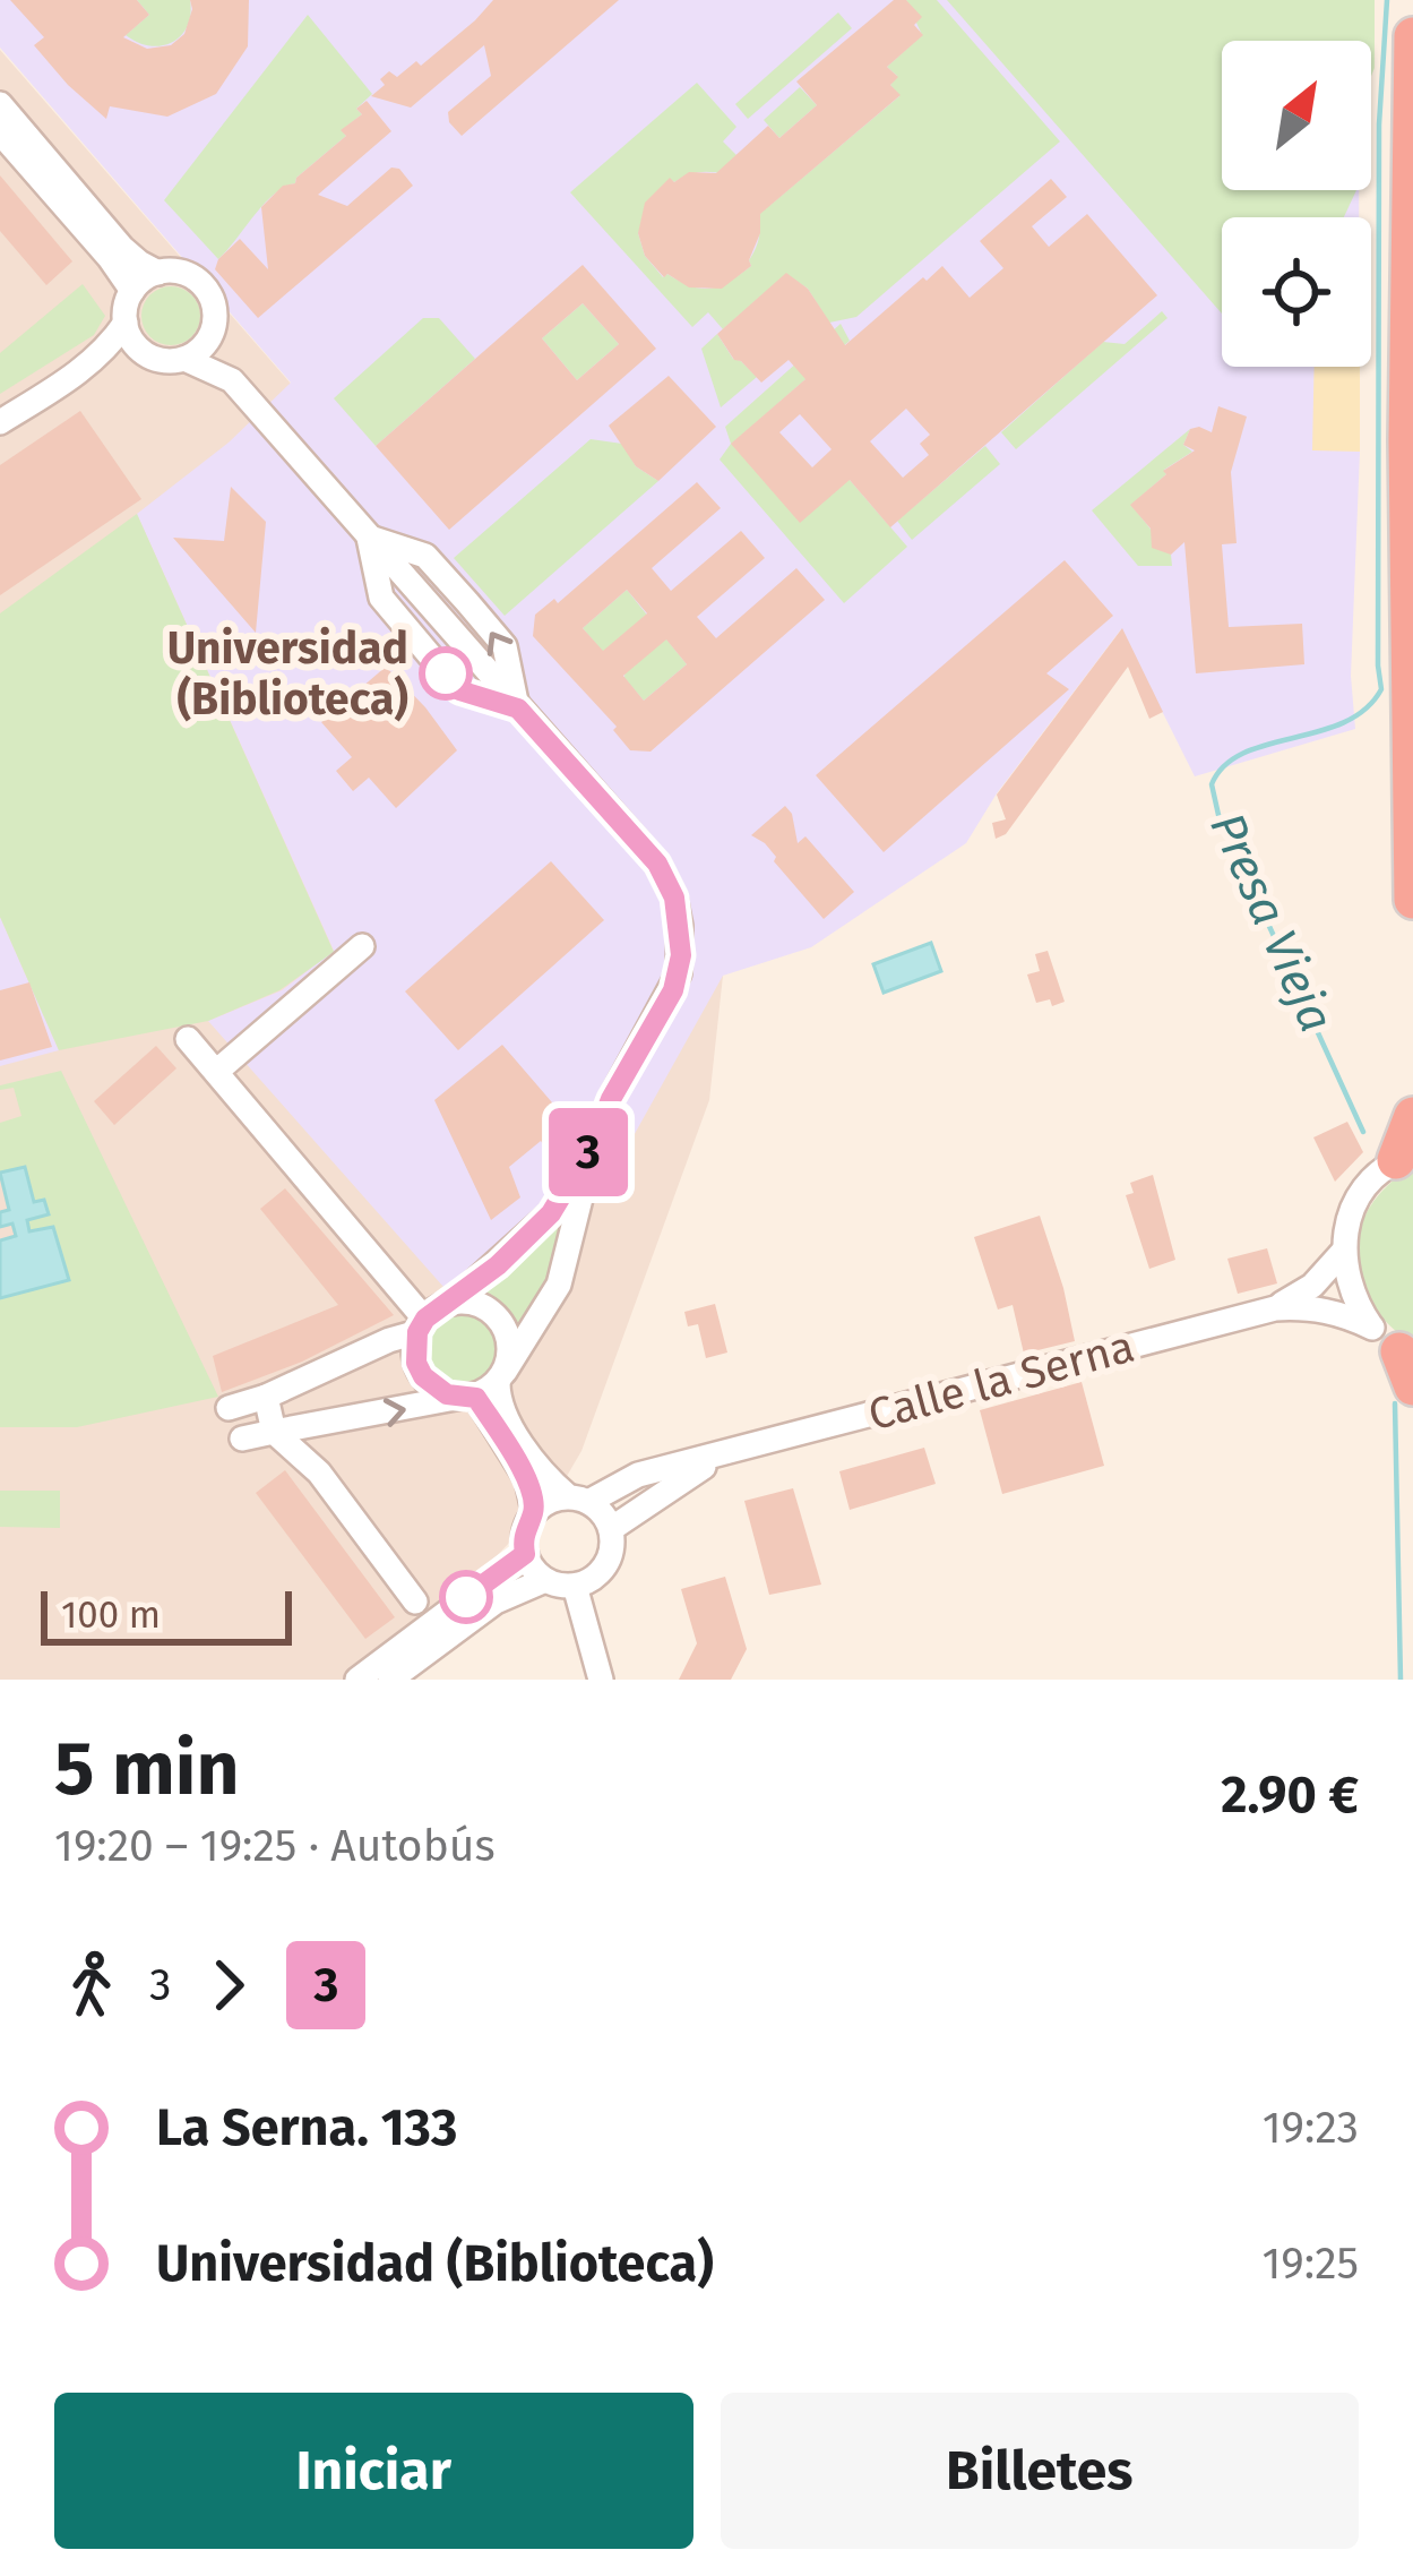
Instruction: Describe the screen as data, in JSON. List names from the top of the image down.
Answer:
{
  "streets": {
    "street": ["Calle la Serna"]
  },
  "water": ["Presa Vieja"],
  "places": ["Universidad (Biblioteca)"],
  "lines": ["bus line 3"],
  "scale_bar": "100 m",
  "north": "top right",
  "page": {
    "on_map": "3",
    "scale": "100 m",
    "heading": ["5 min", "19:20 – 19:25 · Autobús", "2.90 €"],
    "legs": ["3", "3"],
    "list": [
      {
        "name": "La Serna. 133",
        "value": "19:23"
      },
      {
        "name": "Universidad (Biblioteca)",
        "value": "19:25"
      }
    ],
    "buttons": ["Iniciar", "Billetes"]
  }
}
